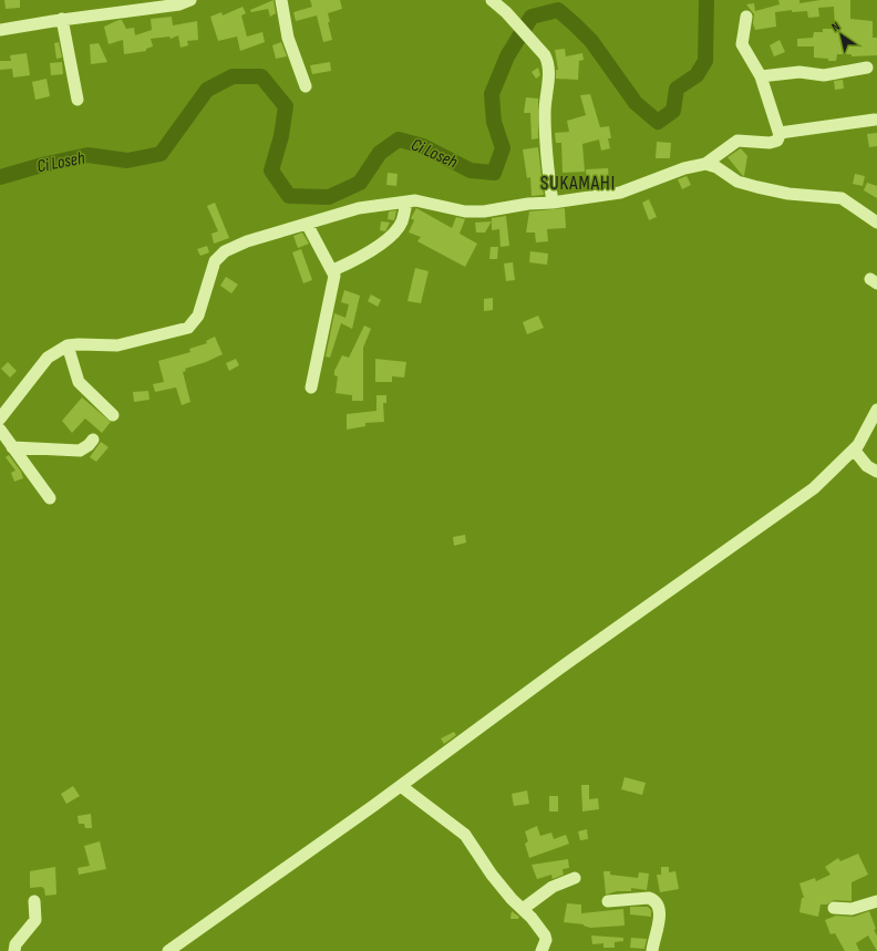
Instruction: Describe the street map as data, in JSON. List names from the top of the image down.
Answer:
{
  "districts": ["SUKAMAHI"],
  "water": ["Ci Loseh"],
  "north": "top left"
}
